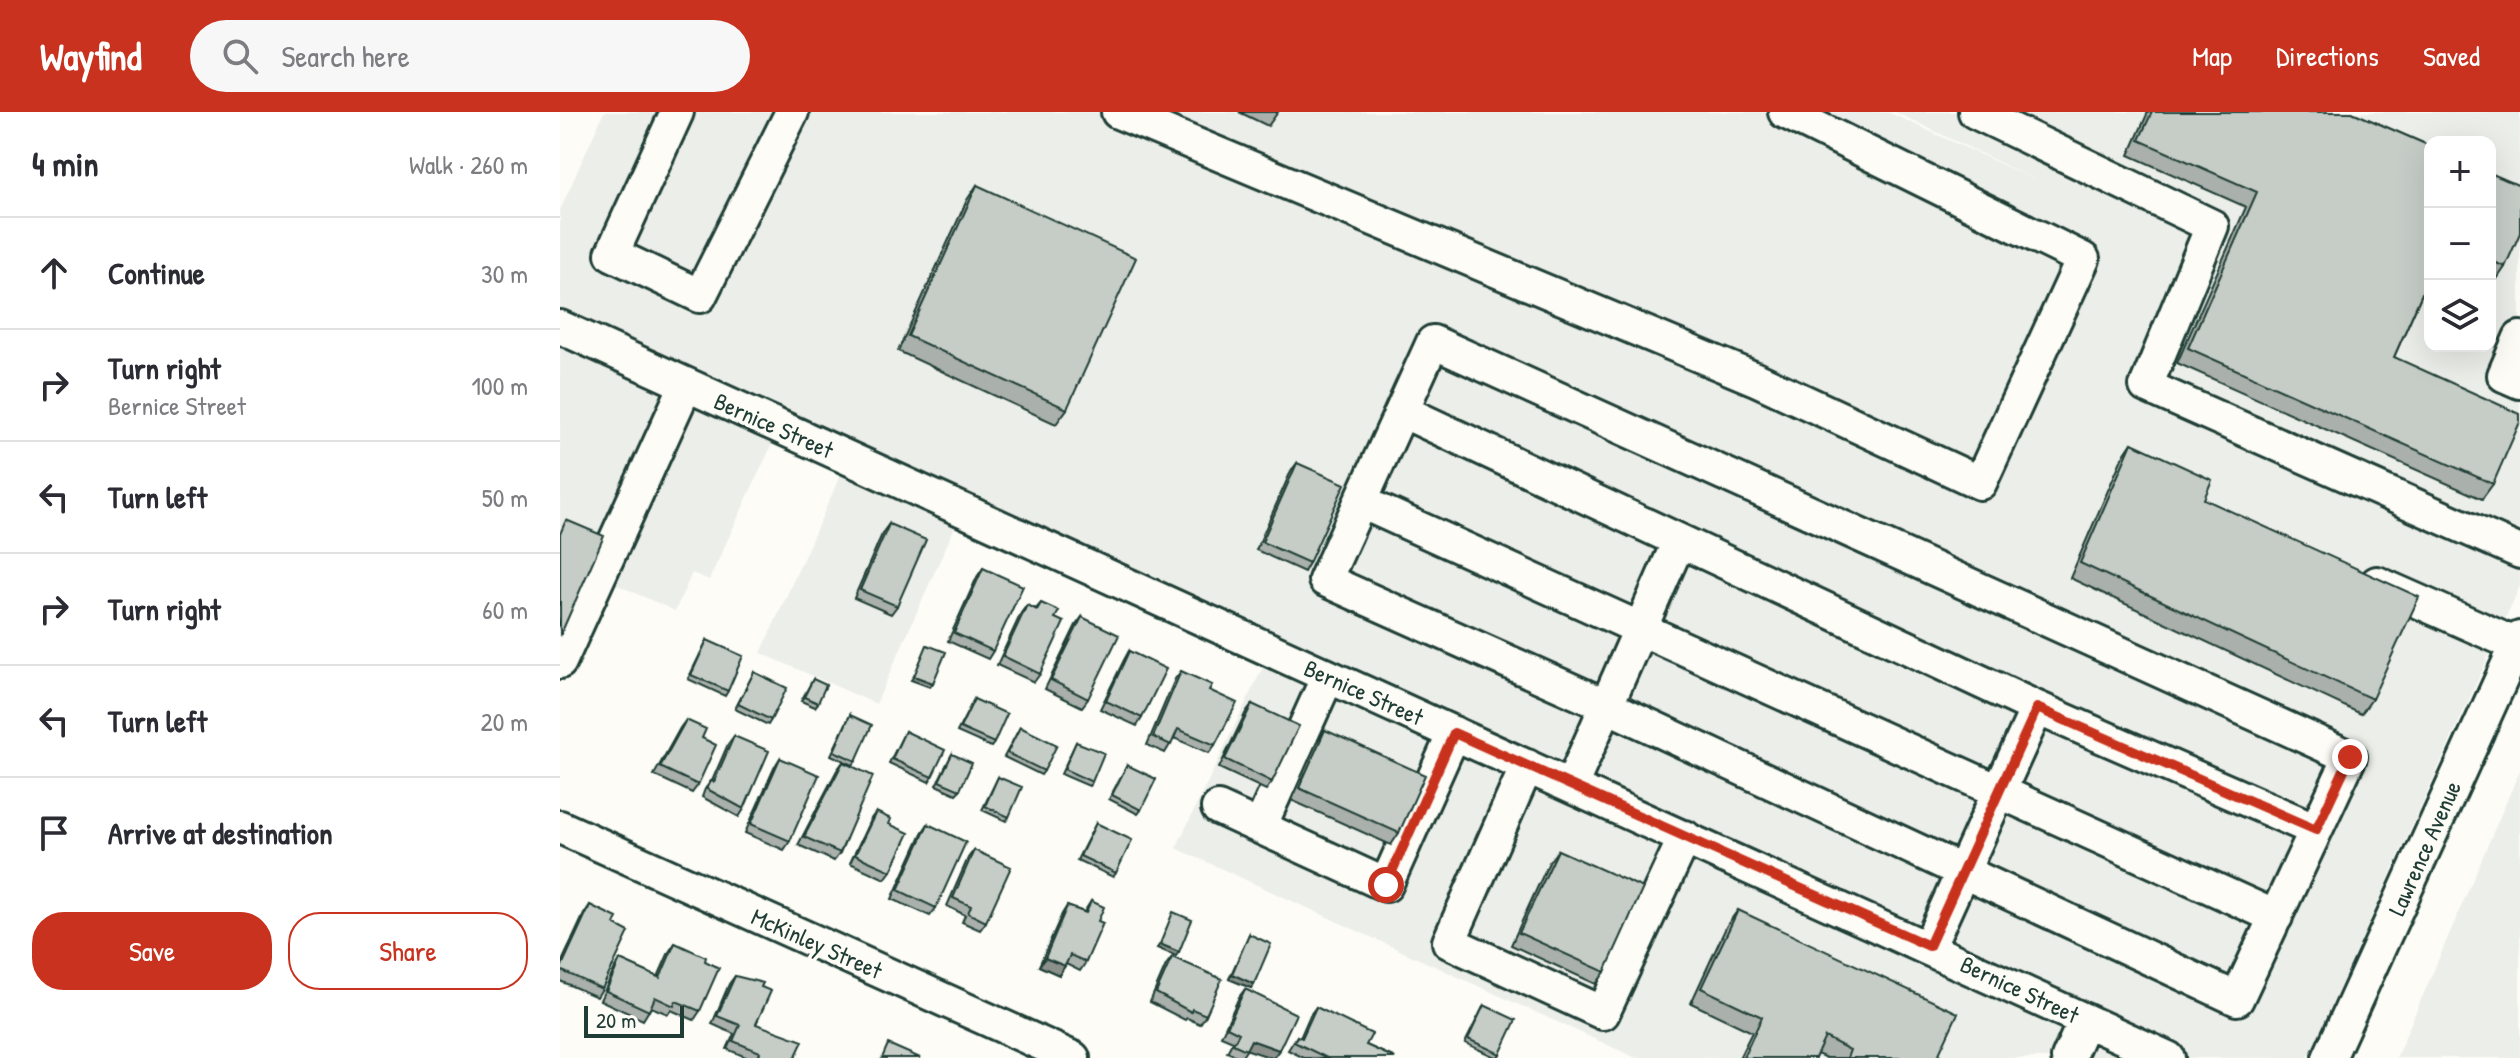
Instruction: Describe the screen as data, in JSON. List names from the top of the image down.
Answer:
{
  "streets": {
    "street": ["Bernice Street", "Lawrence Avenue", "McKinley Street"]
  },
  "scale_bar": "20 m",
  "page": {
    "header": "Wayfind",
    "search": "Search here",
    "nav": ["Map", "Directions", "Saved"],
    "heading": ["4 min", "Walk · 260 m"],
    "map_buttons": ["+", "−"],
    "list": [
      ["Continue", "30 m"],
      ["Turn right", "Bernice Street", "100 m"],
      ["Turn left", "50 m"],
      ["Turn right", "60 m"],
      ["Turn left", "20 m"],
      "Arrive at destination"
    ],
    "buttons": ["Save", "Share"],
    "scale": "20 m"
  }
}
